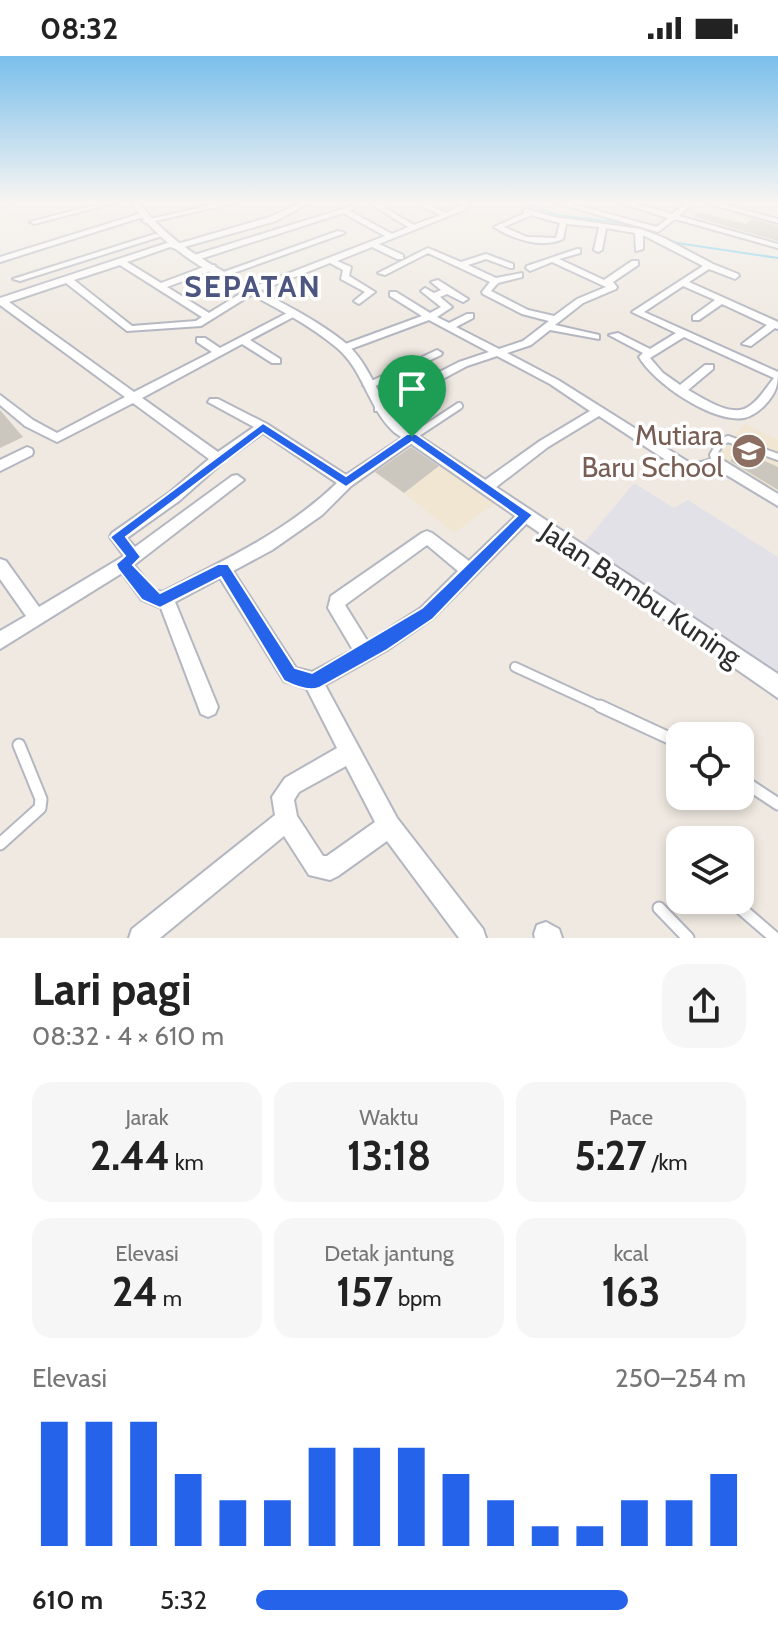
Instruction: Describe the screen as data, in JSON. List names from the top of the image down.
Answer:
{
  "streets": {
    "street": ["Jalan Bambu Kuning"]
  },
  "districts": ["SEPATAN"],
  "places": {
    "school or university": ["Mutiara Baru School"]
  },
  "page": {
    "status": "08:32",
    "heading": ["Lari pagi", "08:32 · 4 × 610 m"],
    "stats": [
      ["Jarak", "2.44 km"],
      ["Waktu", "13:18"],
      ["Pace", "5:27 /km"],
      ["Elevasi", "24 m"],
      ["Detak jantung", "157 bpm"],
      ["kcal", "163"]
    ],
    "chart": ["Elevasi", "250–254 m"],
    "list": [
      {
        "name": "610 m",
        "note": "5:32"
      }
    ]
  }
}
